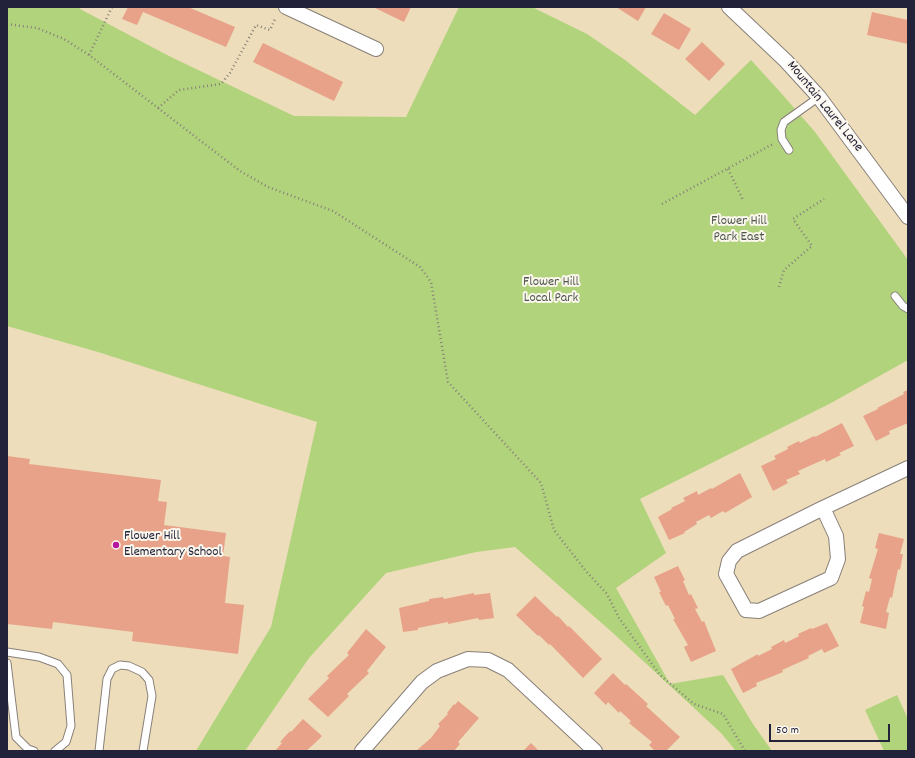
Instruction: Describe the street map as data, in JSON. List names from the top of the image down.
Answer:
{
  "streets": {
    "street": ["Mountain Laurel Lane"]
  },
  "parks": ["Flower Hill Park East", "Flower Hill Local Park"],
  "places": ["Flower Hill Elementary School"],
  "scale_bar": "50 m"
}
